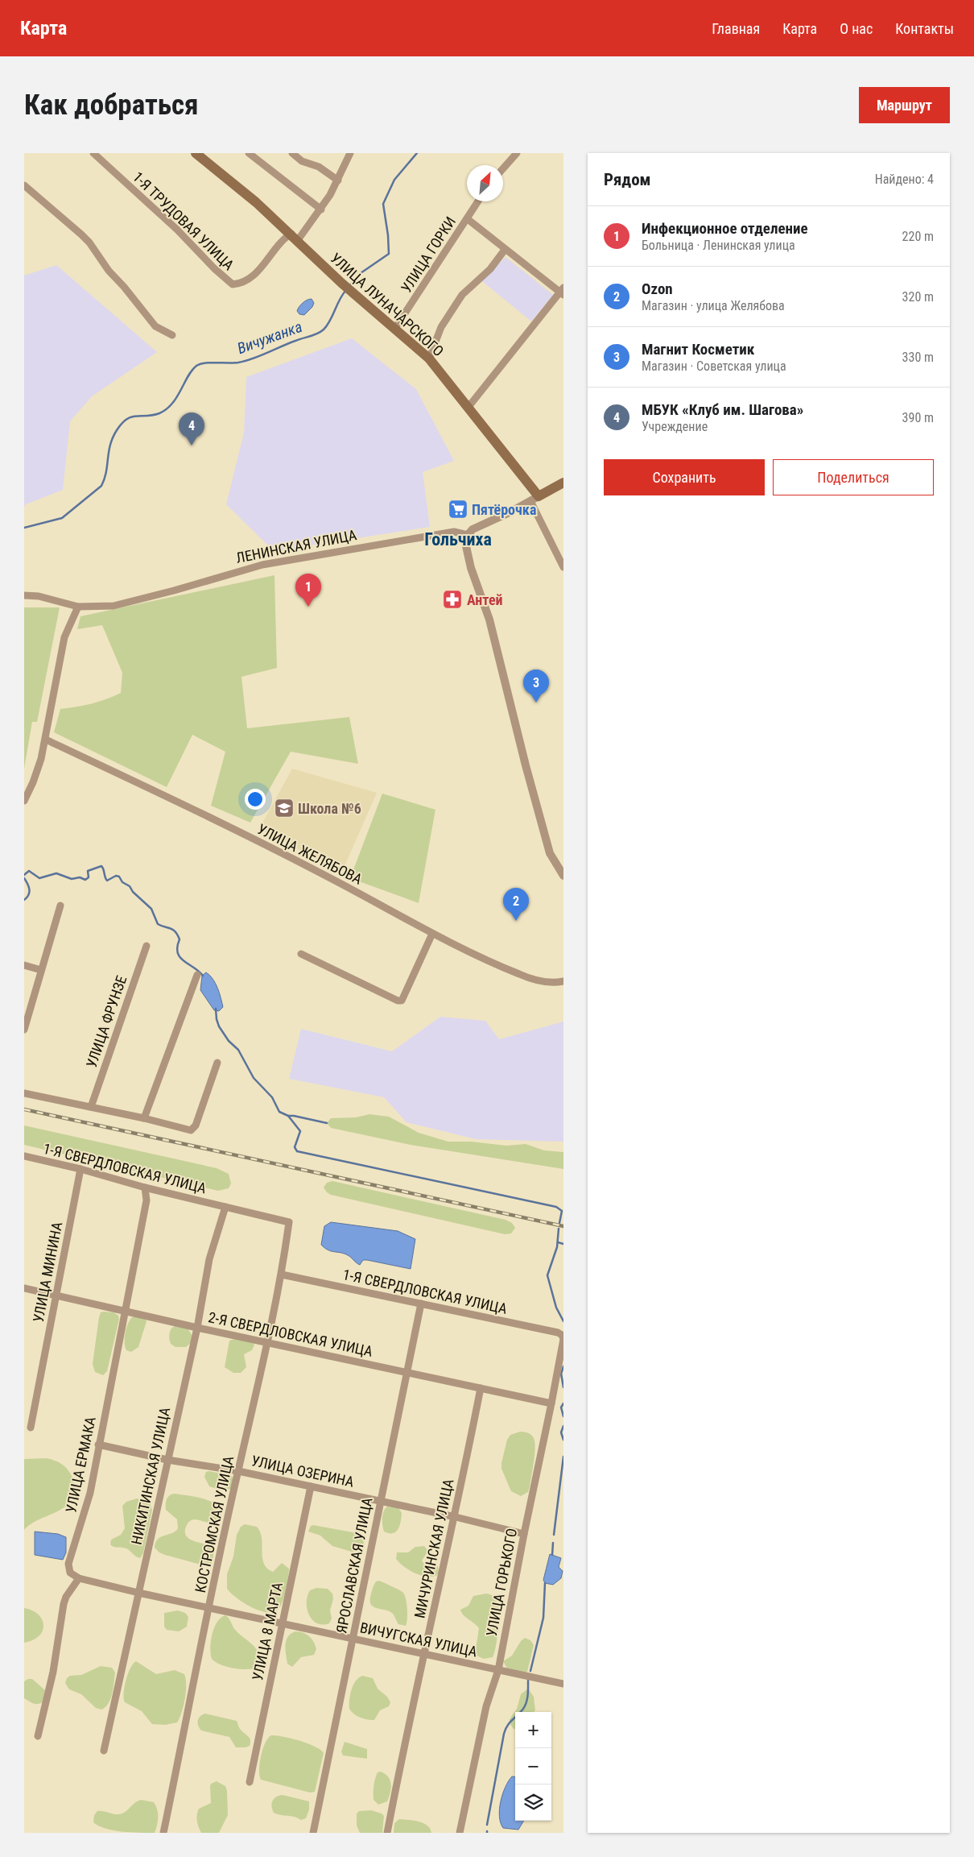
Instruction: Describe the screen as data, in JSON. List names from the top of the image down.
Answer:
{
  "streets": {
    "main road": ["УЛИЦА ЛУНАЧАРСКОГО"],
    "street": [
      "1-Я ТРУДОВАЯ УЛИЦА",
      "УЛИЦА ГОРКИ",
      "ЛЕНИНСКАЯ УЛИЦА",
      "УЛИЦА ЖЕЛЯБОВА",
      "УЛИЦА ФРУНЗЕ",
      "1-Я СВЕРДЛОВСКАЯ УЛИЦА",
      "УЛИЦА МИНИНА",
      "2-Я СВЕРДЛОВСКАЯ УЛИЦА",
      "УЛИЦА ЕРМАКА",
      "УЛИЦА ОЗЕРИНА",
      "НИКИТИНСКАЯ УЛИЦА",
      "КОСТРОМСКАЯ УЛИЦА",
      "МИЧУРИНСКАЯ УЛИЦА",
      "ЯРОСЛАВСКАЯ УЛИЦА",
      "УЛИЦА ГОРЬКОГО",
      "УЛИЦА 8 МАРТА",
      "ВИЧУГСКАЯ УЛИЦА"
    ]
  },
  "crossings": [
    ["1-Я ТРУДОВАЯ УЛИЦА", "УЛИЦА ЛУНАЧАРСКОГО"],
    ["УЛИЦА ГОРКИ", "УЛИЦА ЛУНАЧАРСКОГО"],
    ["1-Я СВЕРДЛОВСКАЯ УЛИЦА", "УЛИЦА МИНИНА"],
    ["1-Я СВЕРДЛОВСКАЯ УЛИЦА", "УЛИЦА ЕРМАКА"],
    ["1-Я СВЕРДЛОВСКАЯ УЛИЦА", "НИКИТИНСКАЯ УЛИЦА"],
    ["1-Я СВЕРДЛОВСКАЯ УЛИЦА", "КОСТРОМСКАЯ УЛИЦА"],
    ["1-Я СВЕРДЛОВСКАЯ УЛИЦА", "ЯРОСЛАВСКАЯ УЛИЦА"],
    ["1-Я СВЕРДЛОВСКАЯ УЛИЦА", "УЛИЦА ГОРЬКОГО"],
    ["УЛИЦА МИНИНА", "2-Я СВЕРДЛОВСКАЯ УЛИЦА"],
    ["2-Я СВЕРДЛОВСКАЯ УЛИЦА", "УЛИЦА ЕРМАКА"],
    ["2-Я СВЕРДЛОВСКАЯ УЛИЦА", "НИКИТИНСКАЯ УЛИЦА"],
    ["2-Я СВЕРДЛОВСКАЯ УЛИЦА", "КОСТРОМСКАЯ УЛИЦА"],
    ["2-Я СВЕРДЛОВСКАЯ УЛИЦА", "МИЧУРИНСКАЯ УЛИЦА"],
    ["2-Я СВЕРДЛОВСКАЯ УЛИЦА", "ЯРОСЛАВСКАЯ УЛИЦА"],
    ["2-Я СВЕРДЛОВСКАЯ УЛИЦА", "УЛИЦА ГОРЬКОГО"],
    ["УЛИЦА ЕРМАКА", "УЛИЦА ОЗЕРИНА"],
    ["УЛИЦА ЕРМАКА", "ВИЧУГСКАЯ УЛИЦА"],
    ["УЛИЦА ОЗЕРИНА", "НИКИТИНСКАЯ УЛИЦА"],
    ["УЛИЦА ОЗЕРИНА", "КОСТРОМСКАЯ УЛИЦА"],
    ["УЛИЦА ОЗЕРИНА", "МИЧУРИНСКАЯ УЛИЦА"],
    ["УЛИЦА ОЗЕРИНА", "ЯРОСЛАВСКАЯ УЛИЦА"],
    ["УЛИЦА ОЗЕРИНА", "УЛИЦА ГОРЬКОГО"],
    ["УЛИЦА ОЗЕРИНА", "УЛИЦА 8 МАРТА"],
    ["НИКИТИНСКАЯ УЛИЦА", "ВИЧУГСКАЯ УЛИЦА"],
    ["КОСТРОМСКАЯ УЛИЦА", "ВИЧУГСКАЯ УЛИЦА"],
    ["МИЧУРИНСКАЯ УЛИЦА", "ВИЧУГСКАЯ УЛИЦА"],
    ["ЯРОСЛАВСКАЯ УЛИЦА", "ВИЧУГСКАЯ УЛИЦА"],
    ["УЛИЦА ГОРЬКОГО", "ВИЧУГСКАЯ УЛИЦА"],
    ["УЛИЦА 8 МАРТА", "ВИЧУГСКАЯ УЛИЦА"]
  ],
  "districts": ["Гольчиха"],
  "water": ["Вичужанка"],
  "places": {
    "supermarket": ["Пятёрочка"],
    "pharmacy": ["Антей"],
    "school or university": ["Школа №6"]
  },
  "north": "top right",
  "page": {
    "header": "Карта",
    "nav": [
      "Главная",
      "Карта",
      "О нас",
      "Контакты"
    ],
    "buttons": [
      "Маршрут",
      ["Сохранить", "Поделиться"]
    ],
    "title": "Как добраться",
    "heading": ["Рядом", "Найдено: 4"],
    "list": [
      {
        "mark": "1",
        "name": "Инфекционное отделение",
        "note": "Больница · Ленинская улица",
        "value": "220 m"
      },
      {
        "mark": "2",
        "name": "Ozon",
        "note": "Магазин · улица Желябова",
        "value": "320 m"
      },
      {
        "mark": "3",
        "name": "Магнит Косметик",
        "note": "Магазин · Советская улица",
        "value": "330 m"
      },
      {
        "mark": "4",
        "name": "МБУК «Клуб им. Шагова»",
        "note": "Учреждение",
        "value": "390 m"
      }
    ],
    "pins": [
      "4",
      "1",
      "3",
      "2"
    ],
    "map_buttons": ["+", "−"]
  }
}
